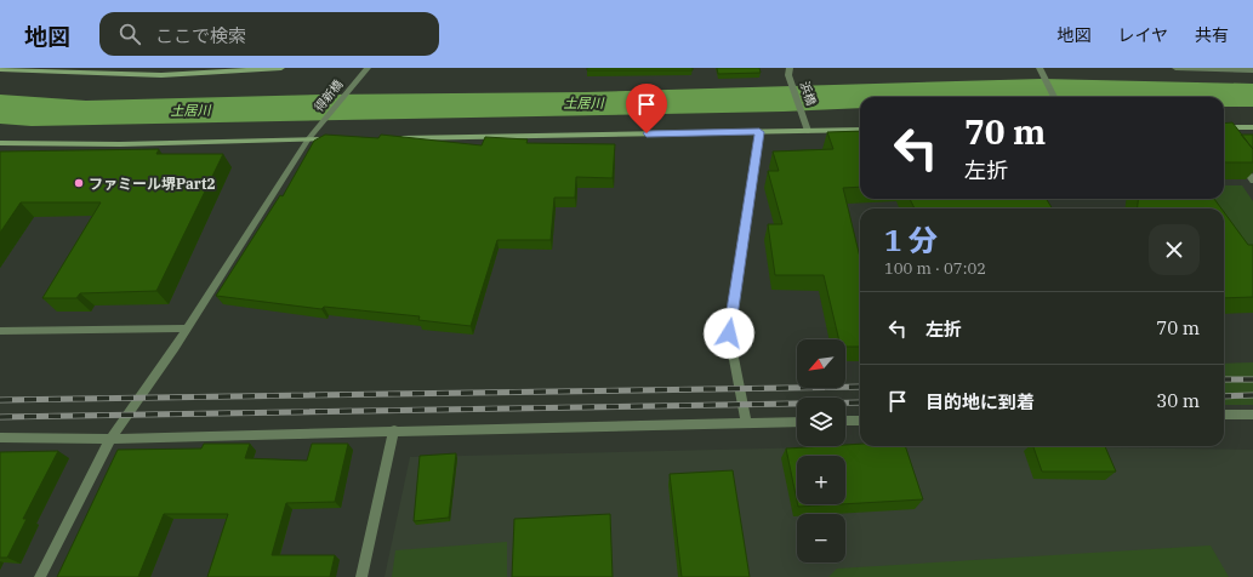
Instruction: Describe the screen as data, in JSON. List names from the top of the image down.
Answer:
{
  "streets": {
    "street": ["浜橋", "得新橋"]
  },
  "water": ["土居川"],
  "places": ["ファミール堺Part2"],
  "north": "bottom left",
  "page": {
    "header": "地図",
    "search": "ここで検索",
    "nav": ["地図", "レイヤ", "共有"],
    "turn": ["70 m", "左折"],
    "heading": ["1 分", "100 m · 07:02"],
    "list": [
      {
        "name": "左折",
        "value": "70 m"
      },
      {
        "name": "目的地に到着",
        "value": "30 m"
      }
    ],
    "map_buttons": ["+", "−"]
  }
}
